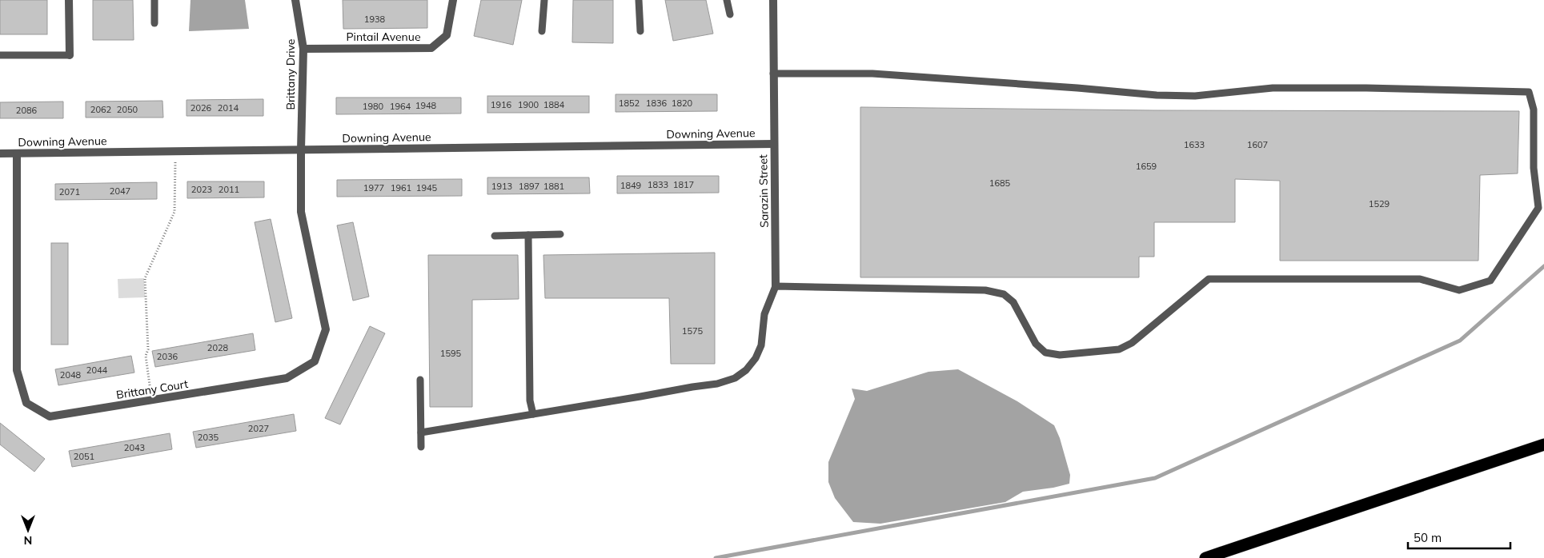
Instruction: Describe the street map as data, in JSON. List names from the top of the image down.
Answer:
{
  "streets": {
    "street": [
      "Pintail Avenue",
      "Brittany Drive",
      "Downing Avenue",
      "Sarazin Street",
      "Brittany Court"
    ]
  },
  "crossings": [
    ["Pintail Avenue", "Brittany Drive"],
    ["Brittany Drive", "Downing Avenue"],
    ["Brittany Drive", "Brittany Court"],
    ["Downing Avenue", "Sarazin Street"],
    ["Downing Avenue", "Brittany Court"]
  ],
  "house_numbers": [
    "1938",
    "1852",
    "1836",
    "1820",
    "1916",
    "1900",
    "1884",
    "1948",
    "1980",
    "1964",
    "2026",
    "2014",
    "2062",
    "2050",
    "2086",
    "1633",
    "1607",
    "1659",
    "1685",
    "1833",
    "1817",
    "1849",
    "1913",
    "1897",
    "1881",
    "1977",
    "1961",
    "1945",
    "2023",
    "2011",
    "2047",
    "2071",
    "1529",
    "1575",
    "2028",
    "1595",
    "2036",
    "2044",
    "2048",
    "2027",
    "2035",
    "2043",
    "2051"
  ],
  "scale_bar": "50 m",
  "north": "bottom"
}
